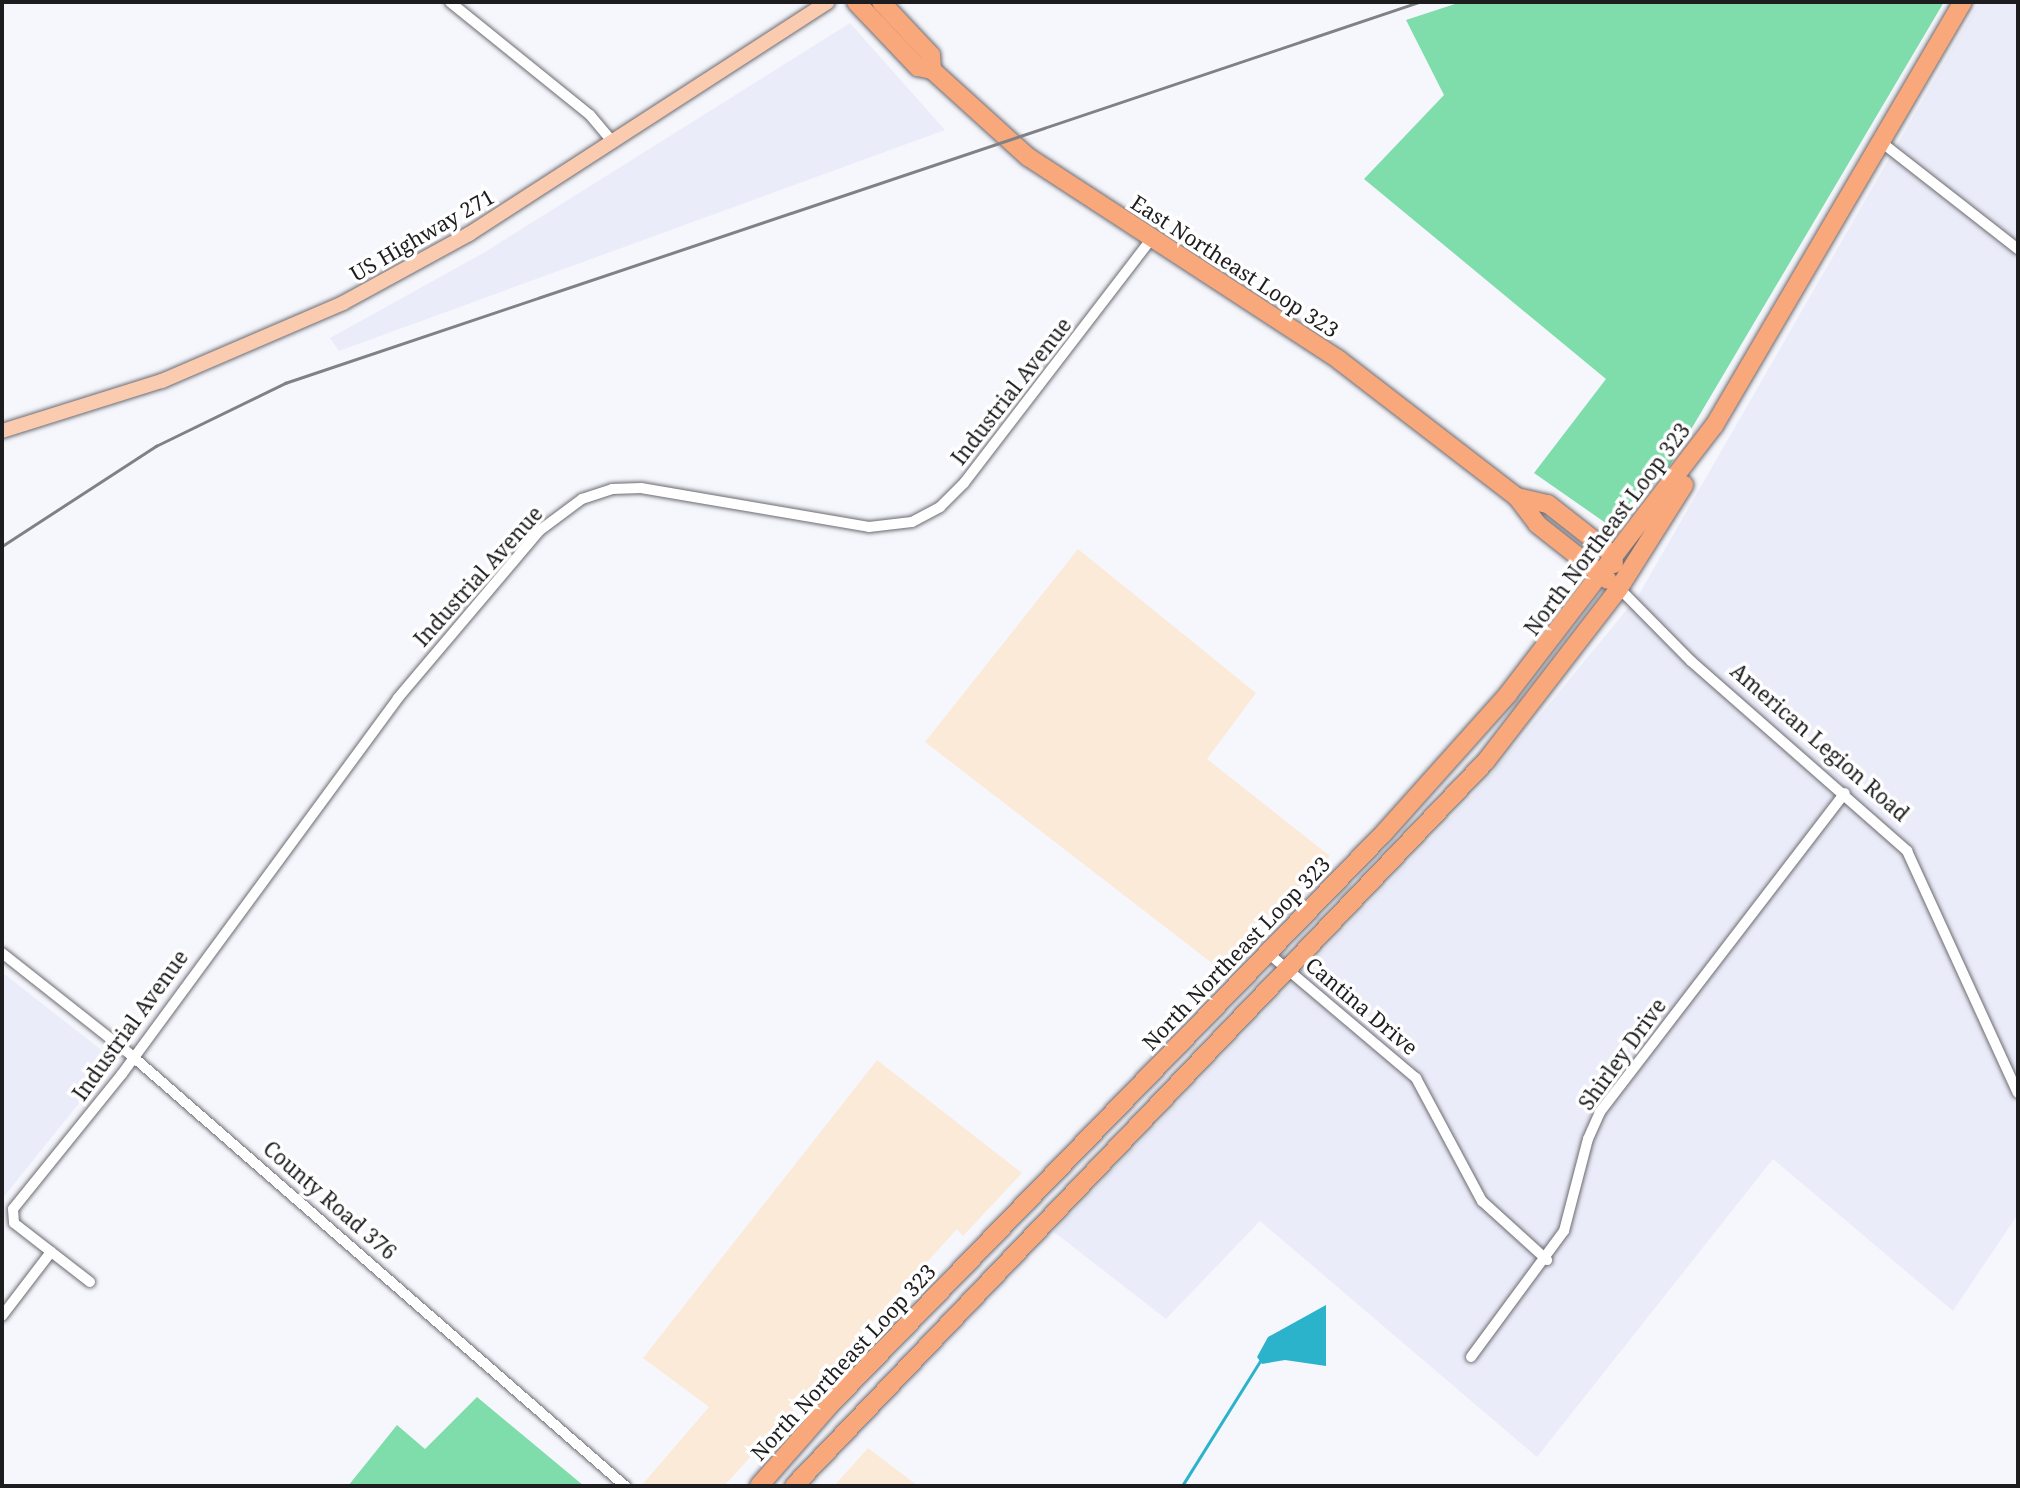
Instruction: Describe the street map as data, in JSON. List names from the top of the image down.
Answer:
{
  "streets": {
    "highway": ["East Northeast Loop 323", "North Northeast Loop 323", "American Legion Road"],
    "main road": ["US Highway 271"],
    "street": [
      "Industrial Avenue",
      "Cantina Drive",
      "Shirley Drive",
      "County Road 376"
    ]
  },
  "crossings": [
    ["East Northeast Loop 323", "Industrial Avenue"],
    ["East Northeast Loop 323", "North Northeast Loop 323"],
    ["East Northeast Loop 323", "American Legion Road"],
    ["Industrial Avenue", "County Road 376"],
    ["North Northeast Loop 323", "American Legion Road"],
    ["North Northeast Loop 323", "Cantina Drive"],
    ["American Legion Road", "Shirley Drive"],
    ["Cantina Drive", "Shirley Drive"]
  ]
}
